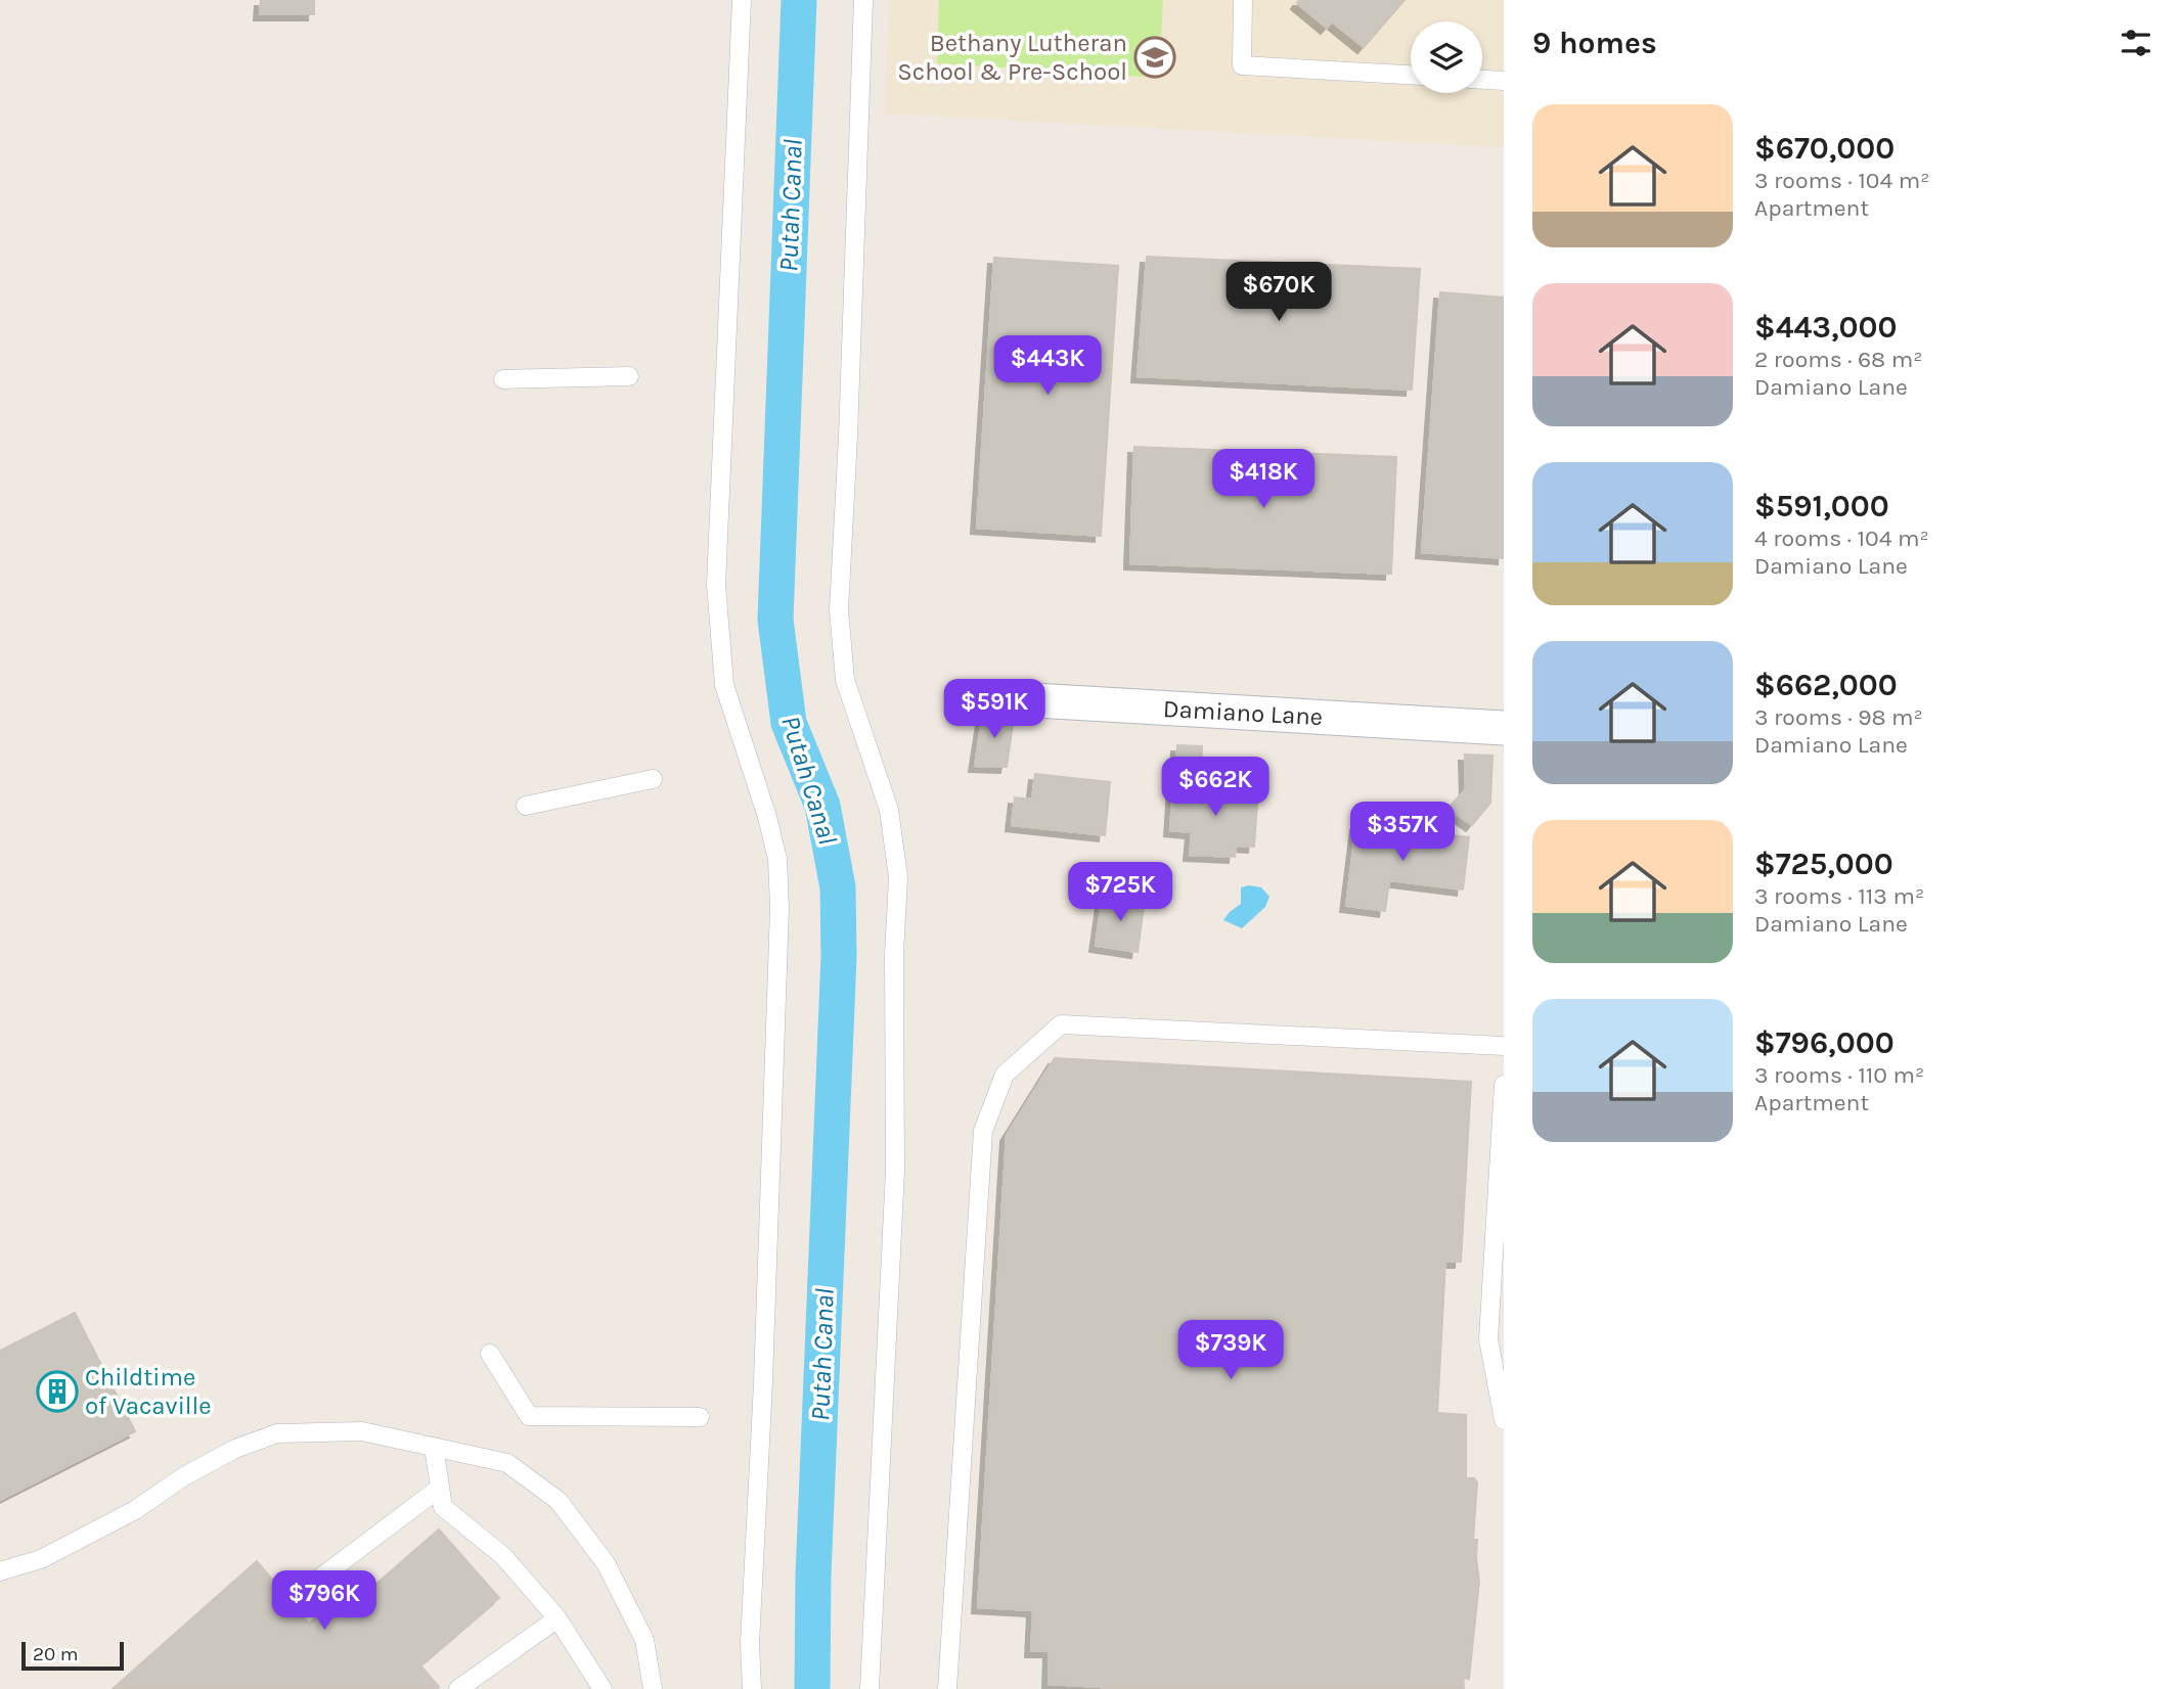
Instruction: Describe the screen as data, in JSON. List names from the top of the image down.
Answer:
{
  "streets": {
    "street": ["Damiano Lane"]
  },
  "water": ["Putah Canal"],
  "places": {
    "school or university": ["Bethany Lutheran School & Pre-School"],
    "building": ["Childtime of Vacaville"]
  },
  "scale_bar": "20 m",
  "page": {
    "heading": "9 homes",
    "list": [
      {
        "name": "$670,000",
        "note": "3 rooms · 104 m² · Apartment"
      },
      {
        "name": "$443,000",
        "note": "2 rooms · 68 m² · Damiano Lane"
      },
      {
        "name": "$591,000",
        "note": "4 rooms · 104 m² · Damiano Lane"
      },
      {
        "name": "$662,000",
        "note": "3 rooms · 98 m² · Damiano Lane"
      },
      {
        "name": "$725,000",
        "note": "3 rooms · 113 m² · Damiano Lane"
      },
      {
        "name": "$796,000",
        "note": "3 rooms · 110 m² · Apartment"
      }
    ],
    "price": [
      "$670K",
      "$443K",
      "$418K",
      "$591K",
      "$662K",
      "$357K",
      "$725K",
      "$739K",
      "$796K"
    ],
    "scale": "20 m"
  }
}
